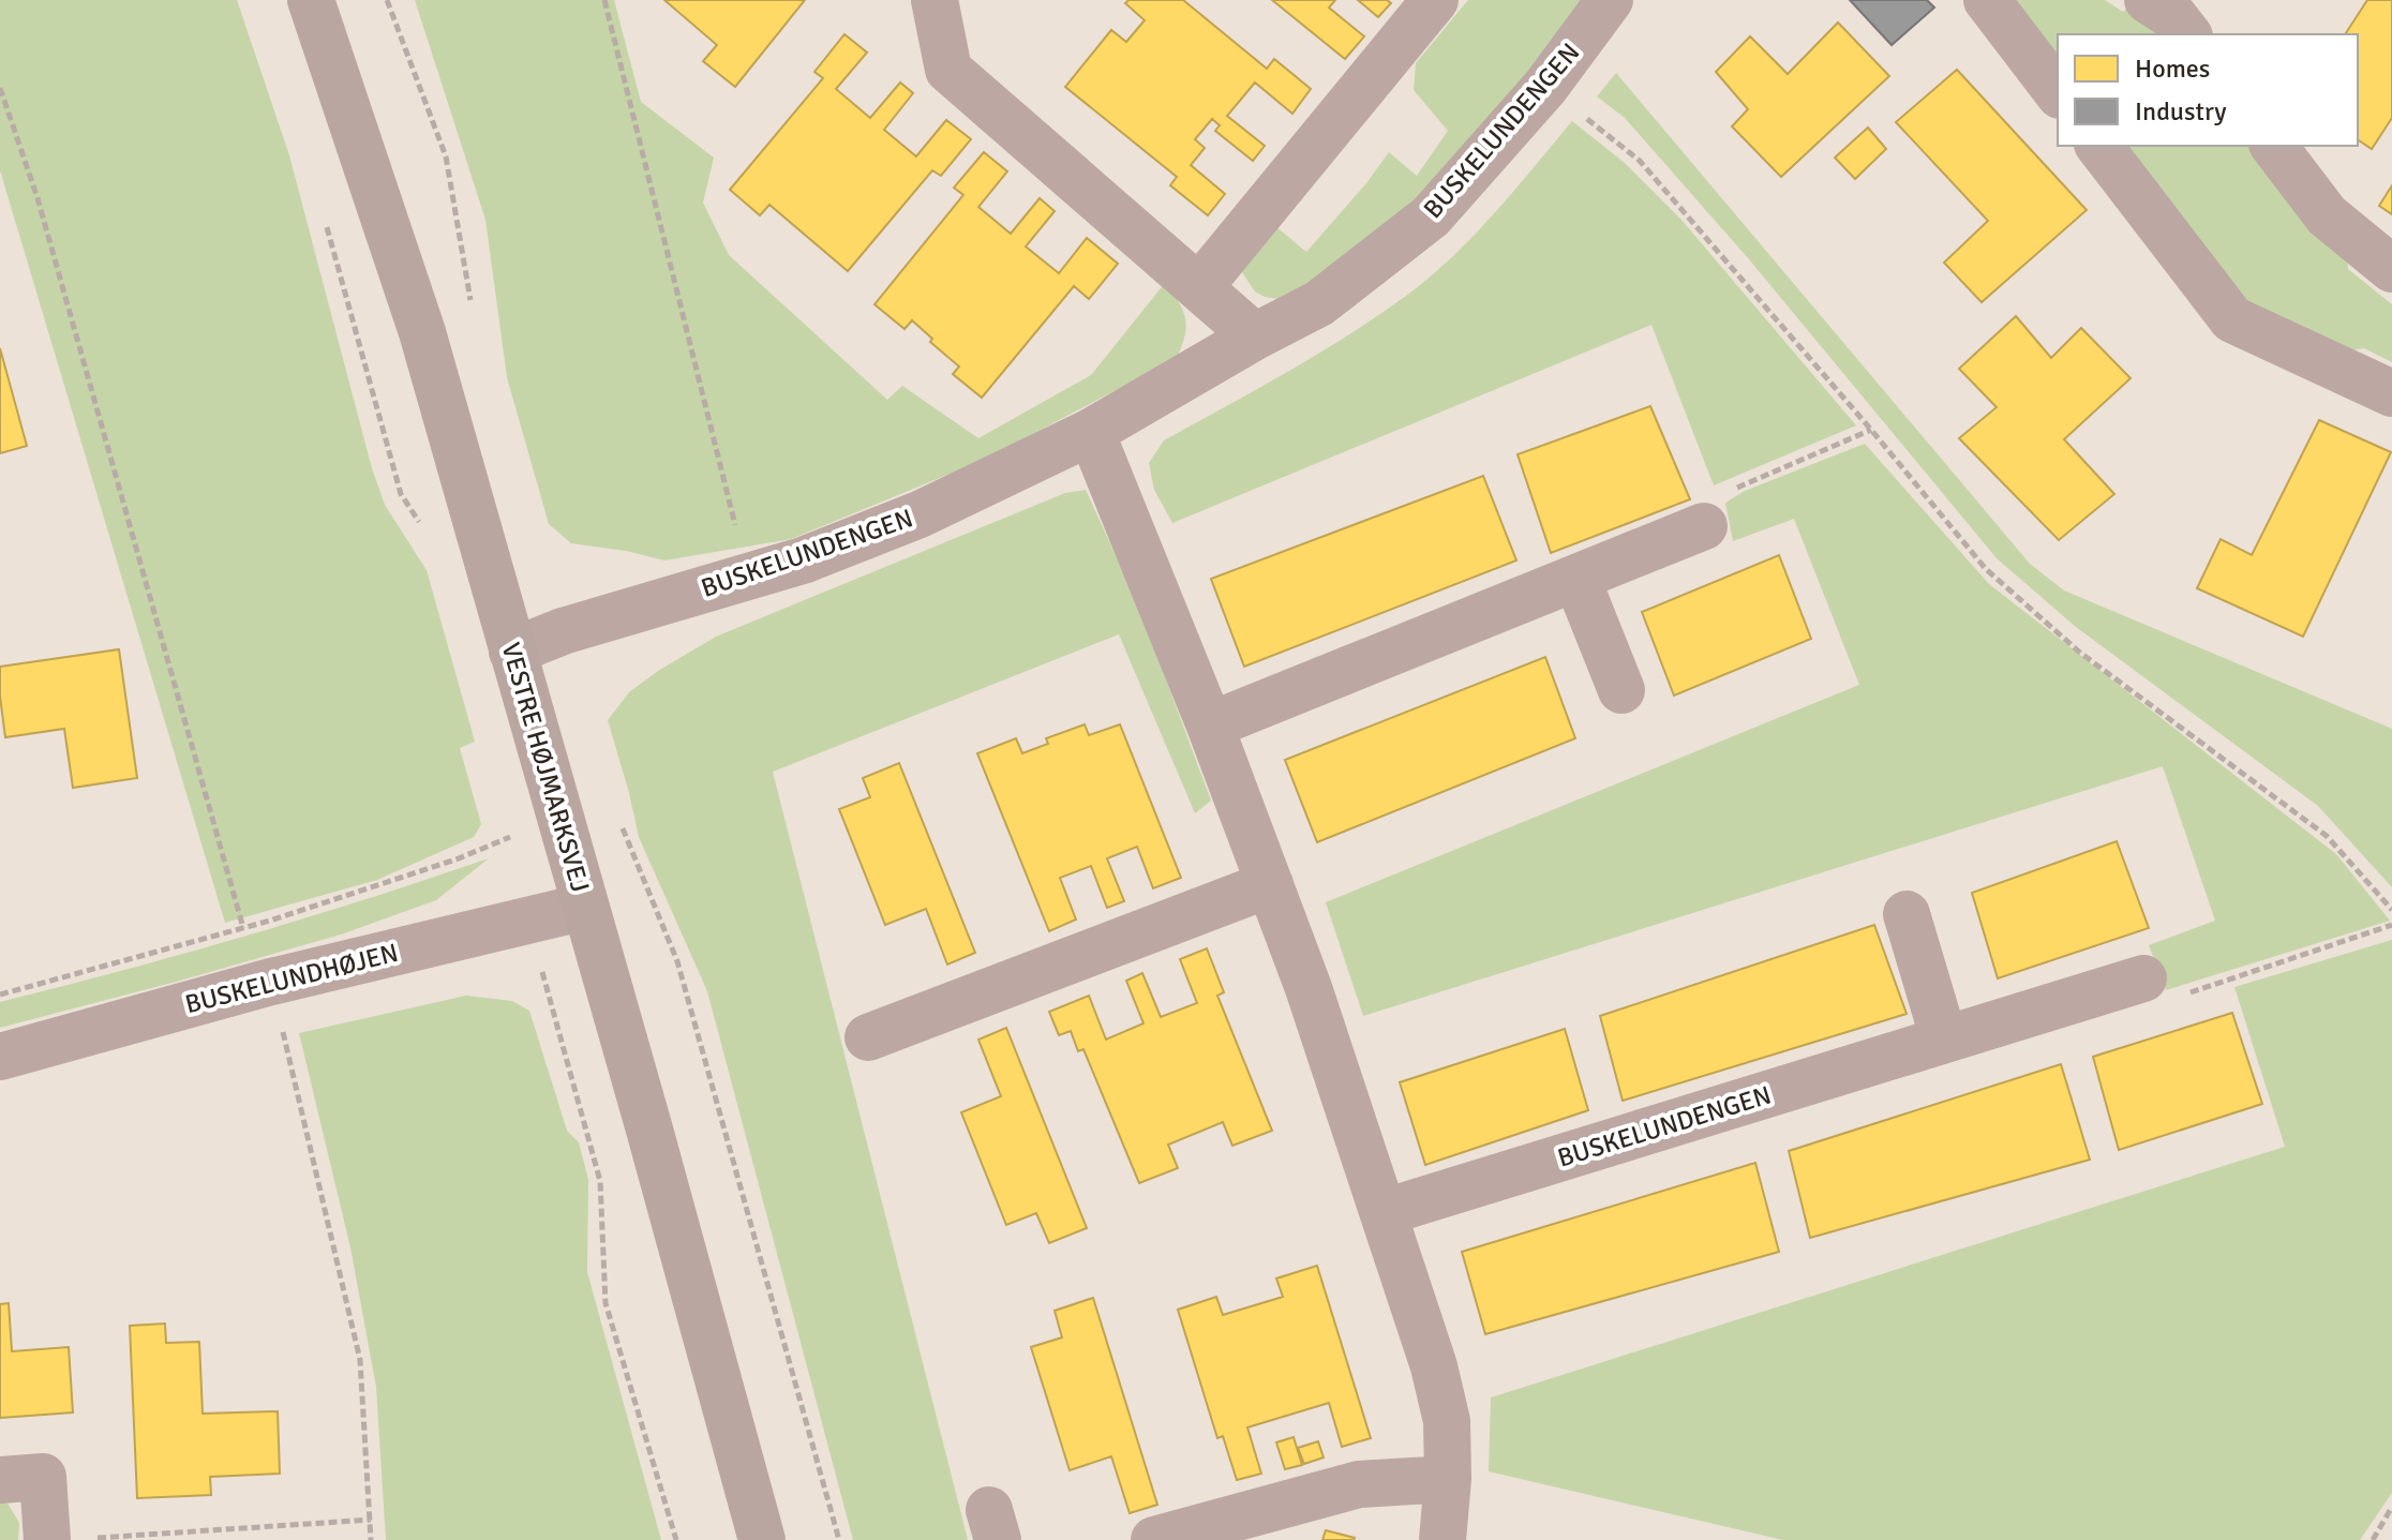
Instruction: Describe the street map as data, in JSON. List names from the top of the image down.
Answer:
{
  "streets": {
    "street": ["BUSKELUNDENGEN", "VESTRE HØJMARKSVEJ", "BUSKELUNDHØJEN"]
  },
  "crossings": [
    ["BUSKELUNDENGEN", "VESTRE HØJMARKSVEJ"],
    ["VESTRE HØJMARKSVEJ", "BUSKELUNDHØJEN"]
  ],
  "legend": ["Homes", "Industry"]
}
